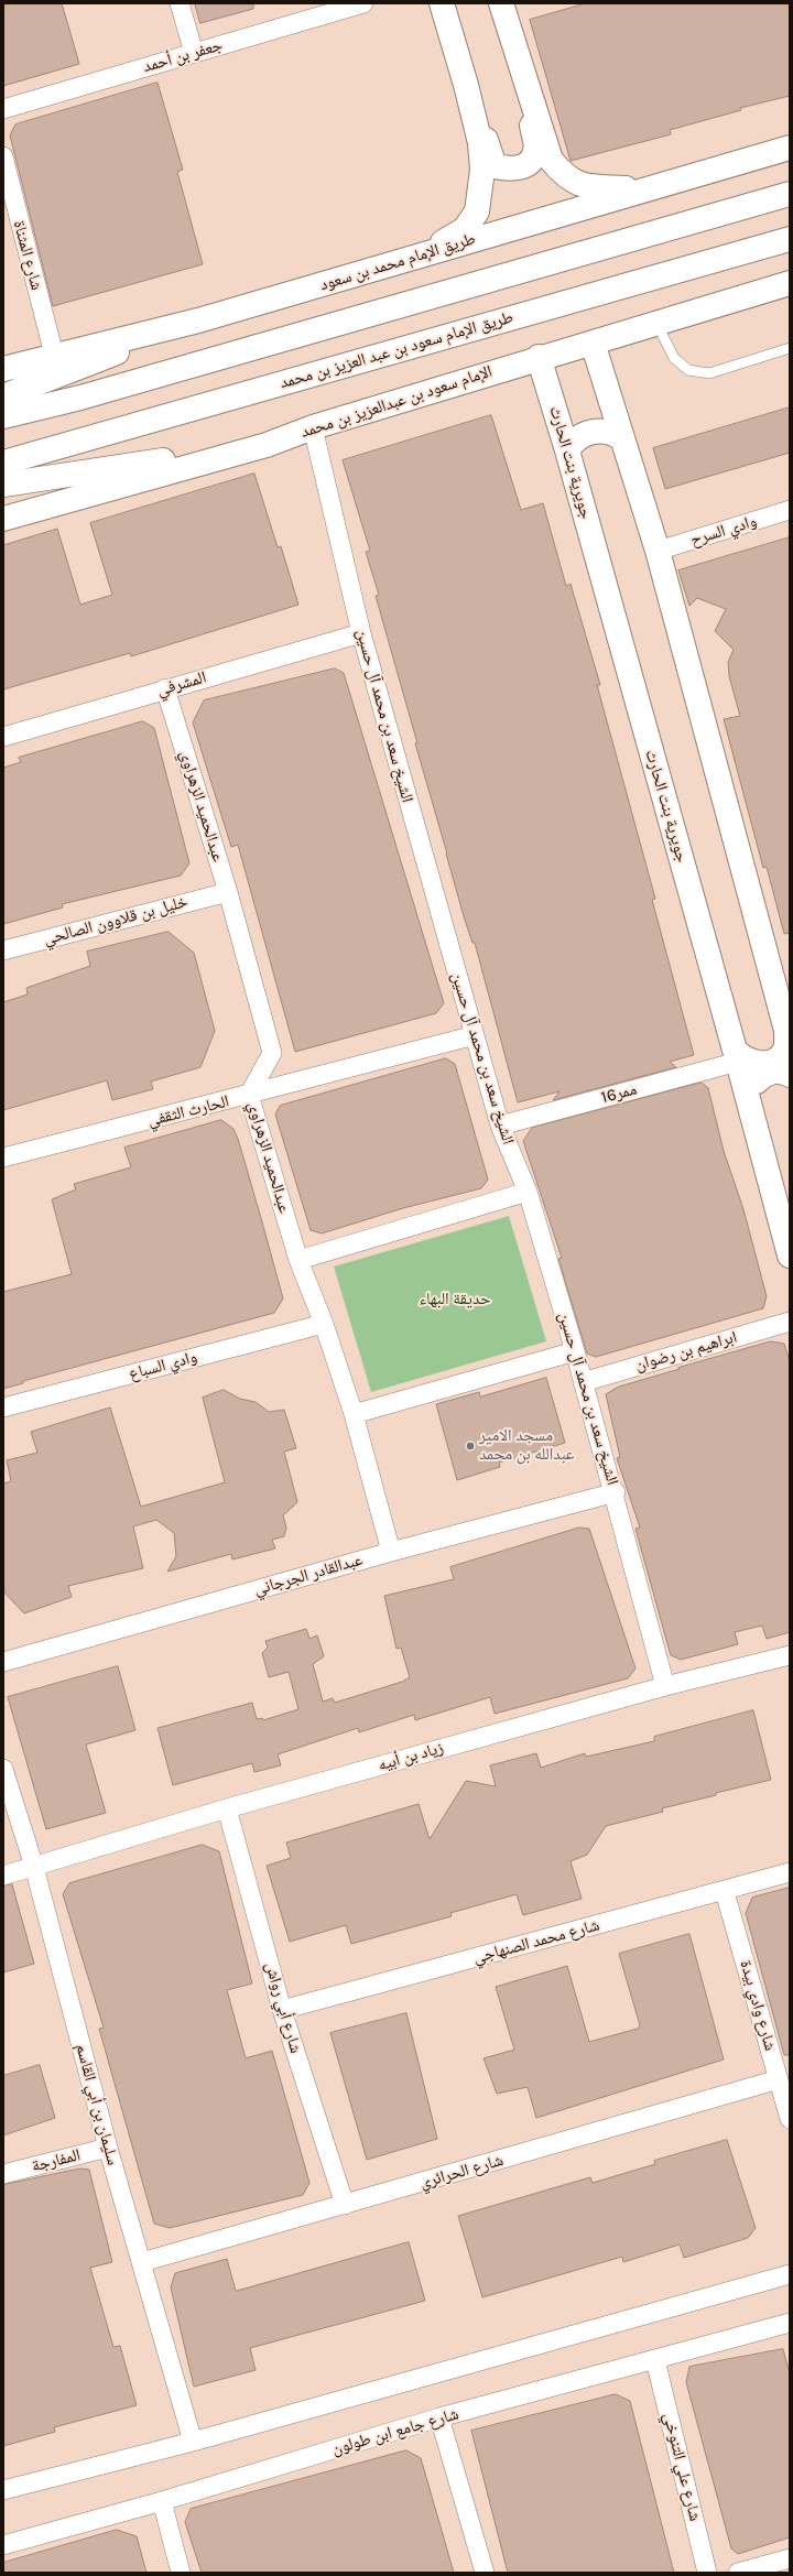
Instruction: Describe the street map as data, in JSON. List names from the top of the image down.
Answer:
{
  "streets": {
    "street": [
      "جعفر بن أحمد",
      "شارع المثناة",
      "طريق الإمام محمد بن سعود",
      "طريق الإمام سعود بن عبد العزيز بن محمد",
      "الإمام سعود بن عبدالعزيز بن محمد",
      "جويرية بنت الحارث",
      "وادي السرح",
      "المشرفي",
      "الشيخ سعد بن محمد آل حسين",
      "عبدالحميد الزهراوي",
      "خليل بن قلاوون الصالحي",
      "ممر16",
      "الحارث الثقفي",
      "ابراهيم بن رضوان",
      "وادي السباع",
      "عبدالقادر الجرجاني",
      "زياد بن أبيه",
      "شارع محمد الصنهاجي",
      "شارع وادي بيدة",
      "شارع أبي رواش",
      "سليمان بن أبي القاسم",
      "المفارجة",
      "شارع الحرائري",
      "شارع جامع ابن طولون",
      "شارع علي التنوخي"
    ]
  },
  "crossings": [
    ["شارع المثناة", "طريق الإمام محمد بن سعود"],
    ["الإمام سعود بن عبدالعزيز بن محمد", "جويرية بنت الحارث"],
    ["الإمام سعود بن عبدالعزيز بن محمد", "الشيخ سعد بن محمد آل حسين"],
    ["جويرية بنت الحارث", "ممر16"],
    ["المشرفي", "الشيخ سعد بن محمد آل حسين"],
    ["المشرفي", "عبدالحميد الزهراوي"],
    ["الشيخ سعد بن محمد آل حسين", "ممر16"],
    ["الشيخ سعد بن محمد آل حسين", "الحارث الثقفي"],
    ["الشيخ سعد بن محمد آل حسين", "ابراهيم بن رضوان"],
    ["الشيخ سعد بن محمد آل حسين", "عبدالقادر الجرجاني"],
    ["الشيخ سعد بن محمد آل حسين", "زياد بن أبيه"],
    ["عبدالحميد الزهراوي", "خليل بن قلاوون الصالحي"],
    ["عبدالحميد الزهراوي", "الحارث الثقفي"],
    ["عبدالحميد الزهراوي", "وادي السباع"],
    ["عبدالحميد الزهراوي", "عبدالقادر الجرجاني"],
    ["زياد بن أبيه", "شارع أبي رواش"],
    ["زياد بن أبيه", "سليمان بن أبي القاسم"],
    ["شارع محمد الصنهاجي", "شارع وادي بيدة"],
    ["شارع محمد الصنهاجي", "شارع أبي رواش"],
    ["شارع وادي بيدة", "شارع الحرائري"],
    ["شارع أبي رواش", "شارع الحرائري"],
    ["سليمان بن أبي القاسم", "المفارجة"],
    ["سليمان بن أبي القاسم", "شارع الحرائري"],
    ["شارع جامع ابن طولون", "شارع علي التنوخي"]
  ],
  "parks": ["حديقة البهاء"],
  "places": ["مسجد الامير عبدالله بن محمد"]
}
